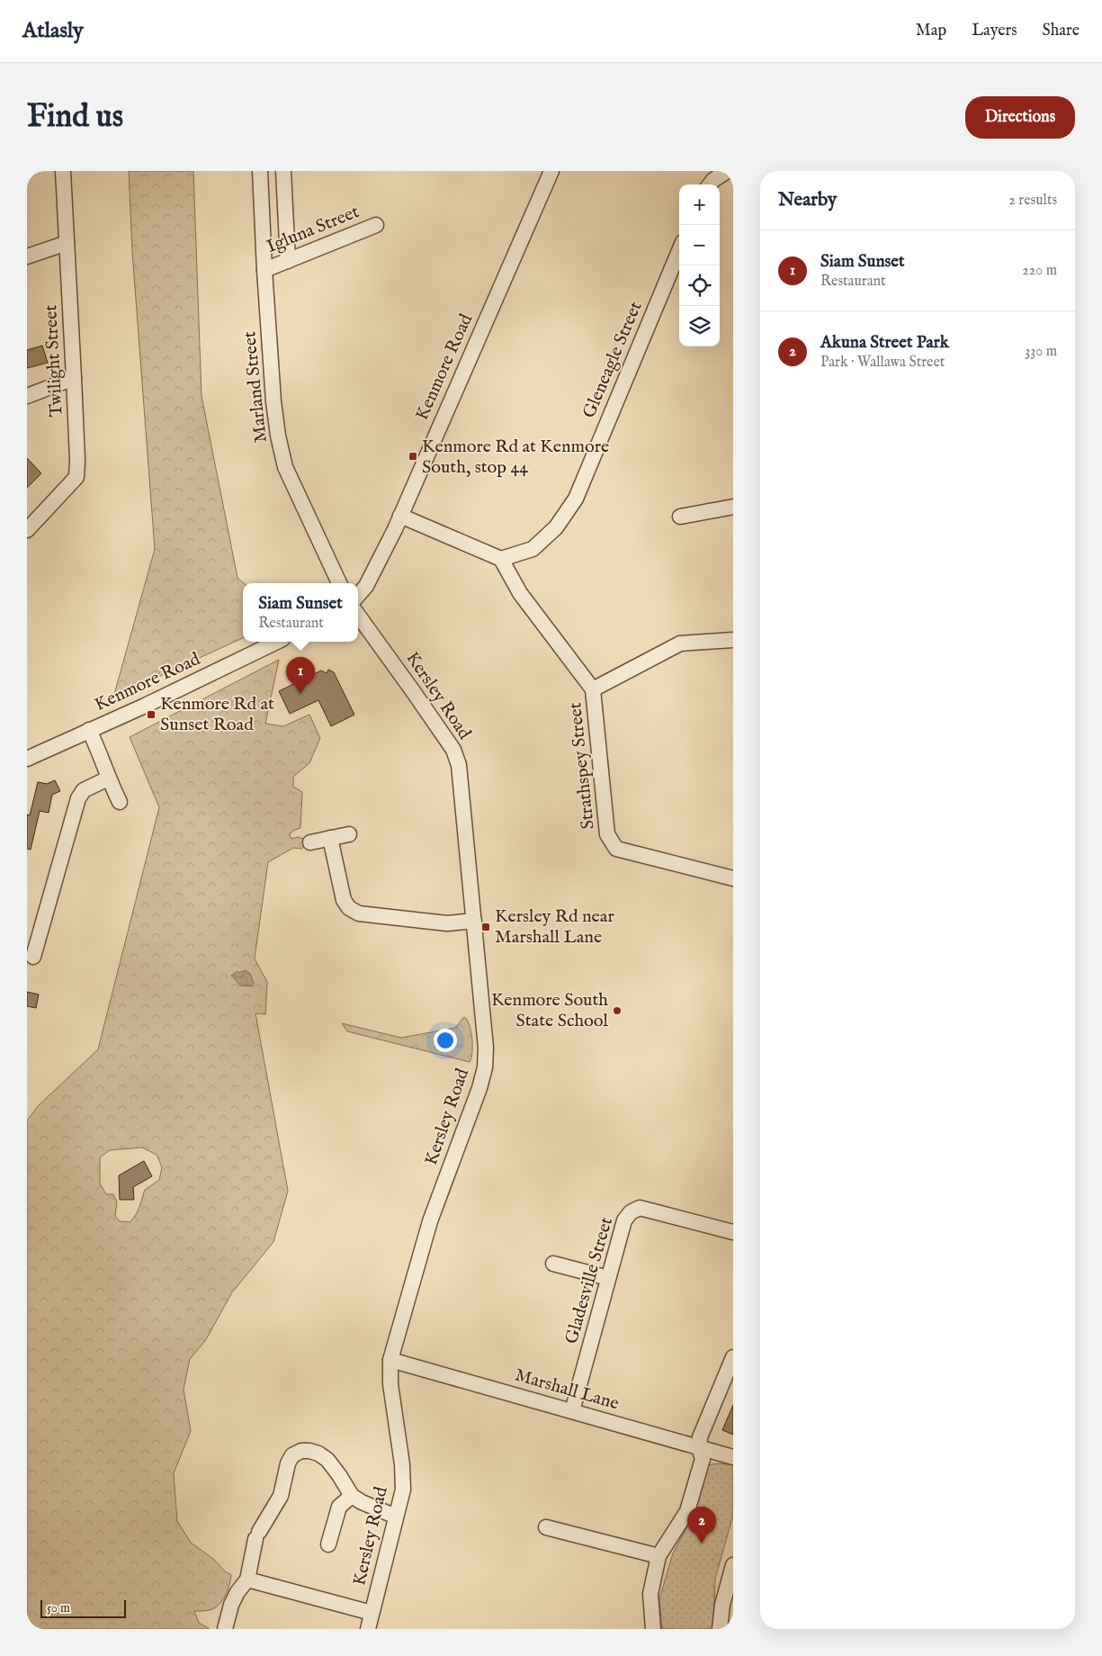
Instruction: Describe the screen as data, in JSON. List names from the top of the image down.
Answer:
{
  "streets": {
    "street": [
      "Igluna Street",
      "Gleneagle Street",
      "Twilight Street",
      "Kenmore Road",
      "Marland Street",
      "Kersley Road",
      "Strathspey Street",
      "Gladesville Street",
      "Marshall Lane"
    ]
  },
  "crossings": [
    ["Igluna Street", "Marland Street"],
    ["Gleneagle Street", "Strathspey Street"],
    ["Kersley Road", "Marshall Lane"],
    ["Gladesville Street", "Marshall Lane"]
  ],
  "places": {
    "transit": ["Kenmore Rd at Kenmore South, stop 44", "Kenmore Rd at Sunset Road", "Kersley Rd near Marshall Lane"],
    "other": ["Kenmore South State School"]
  },
  "scale_bar": "50 m",
  "page": {
    "header": "Atlasly",
    "nav": ["Map", "Layers", "Share"],
    "buttons": "Directions",
    "title": "Find us",
    "heading": ["Nearby", "2 results"],
    "map_buttons": ["+", "−"],
    "list": [
      {
        "mark": "1",
        "name": "Siam Sunset",
        "note": "Restaurant",
        "value": "220 m"
      },
      {
        "mark": "2",
        "name": "Akuna Street Park",
        "note": "Park · Wallawa Street",
        "value": "330 m"
      }
    ],
    "popup": ["Siam Sunset", "Restaurant"],
    "pins": ["1", "2"],
    "scale": "50 m"
  }
}
